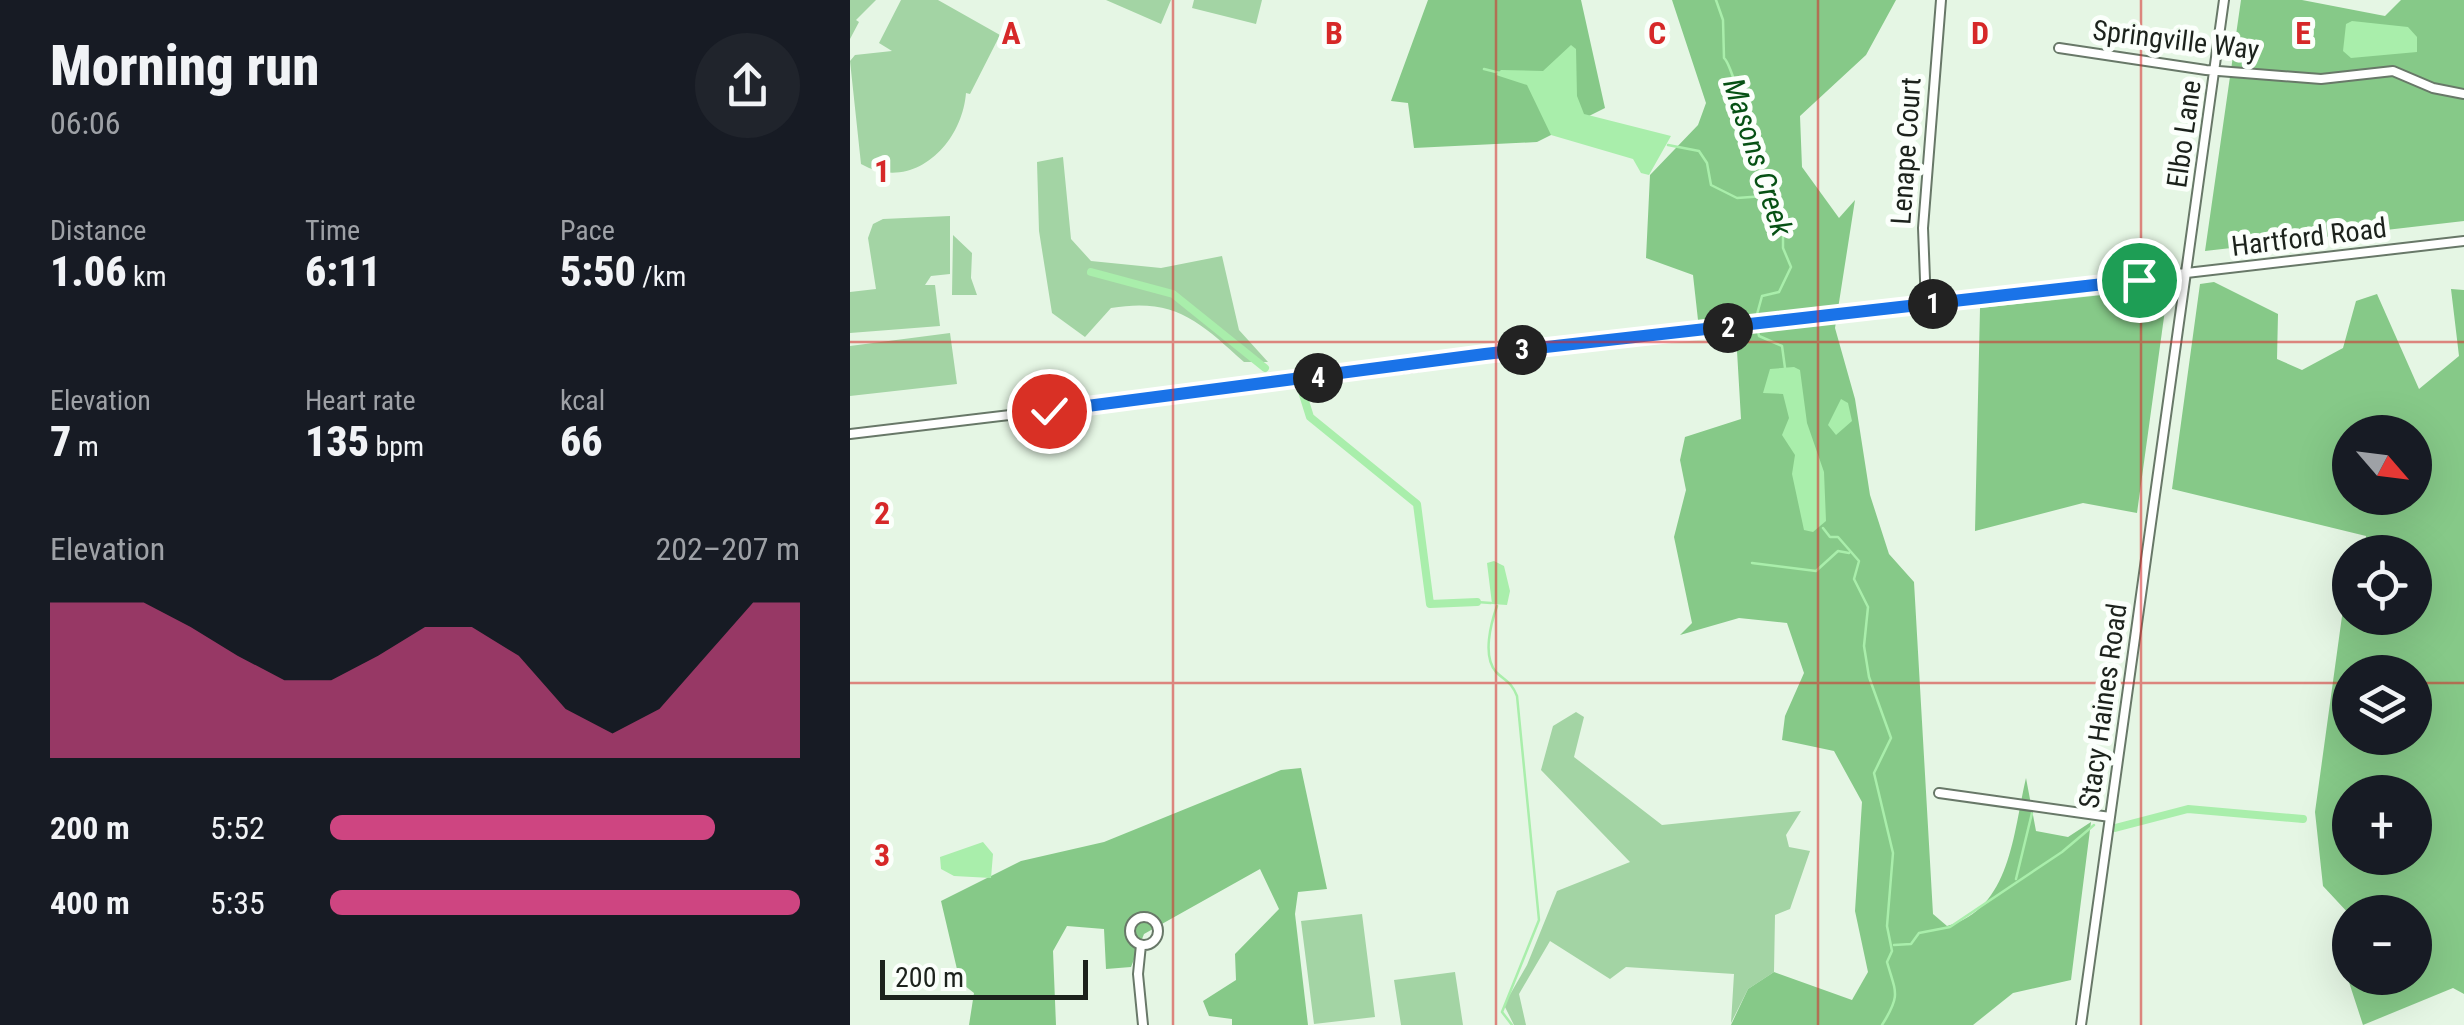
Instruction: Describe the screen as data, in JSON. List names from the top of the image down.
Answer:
{
  "streets": {
    "street": [
      "Springville Way",
      "Elbo Lane",
      "Lenape Court",
      "Hartford Road",
      "Stacy Haines Road"
    ]
  },
  "crossings": [
    ["Springville Way", "Elbo Lane"],
    ["Elbo Lane", "Hartford Road"],
    ["Elbo Lane", "Stacy Haines Road"],
    ["Lenape Court", "Hartford Road"]
  ],
  "water": ["Masons Creek"],
  "scale_bar": "200 m",
  "north": "bottom right",
  "page": {
    "heading": ["Morning run", "06:06"],
    "stats": [
      ["Distance", "1.06 km"],
      ["Time", "6:11"],
      ["Pace", "5:50 /km"],
      ["Elevation", "7 m"],
      ["Heart rate", "135 bpm"],
      ["kcal", "66"]
    ],
    "pins": [
      "1",
      "2",
      "3",
      "4"
    ],
    "map_buttons": ["+", "−"],
    "chart": ["Elevation", "202–207 m"],
    "list": [
      {
        "name": "200 m",
        "note": "5:52"
      },
      {
        "name": "400 m",
        "note": "5:35"
      }
    ],
    "scale": "200 m"
  },
  "grid": {
    "columns": [
      "A",
      "B",
      "C",
      "D",
      "E"
    ],
    "rows": ["1", "2", "3"]
  }
}
